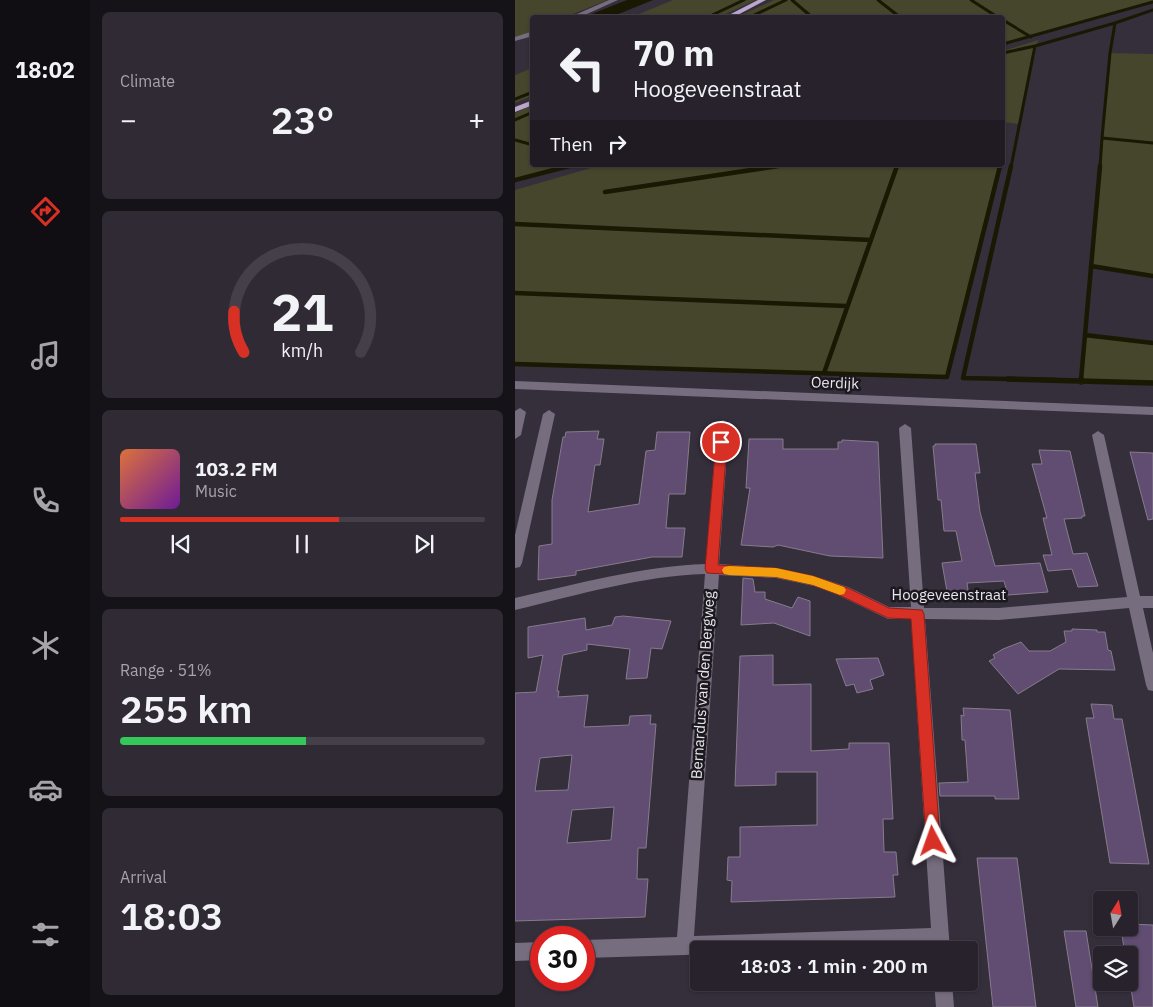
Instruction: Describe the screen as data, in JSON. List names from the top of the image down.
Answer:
{
  "streets": {
    "street": ["Oerdijk", "Hoogeveenstraat", "Bernardus van den Bergweg"]
  },
  "crossings": [
    ["Hoogeveenstraat", "Bernardus van den Bergweg"]
  ],
  "north": "top",
  "page": {
    "tabs": "18:02",
    "tile": [
      "Climate",
      ["Range · 51%", "255 km"],
      ["Arrival", "18:03"]
    ],
    "turn": ["70 m", "Hoogeveenstraat"],
    "heat": ["−", "23°", "+"],
    "then": "Then",
    "song": ["103.2 FM", "Music"],
    "limit": "30",
    "trip": "18:03 · 1 min · 200 m",
    "gauge": ["21", "km/h"]
  }
}
